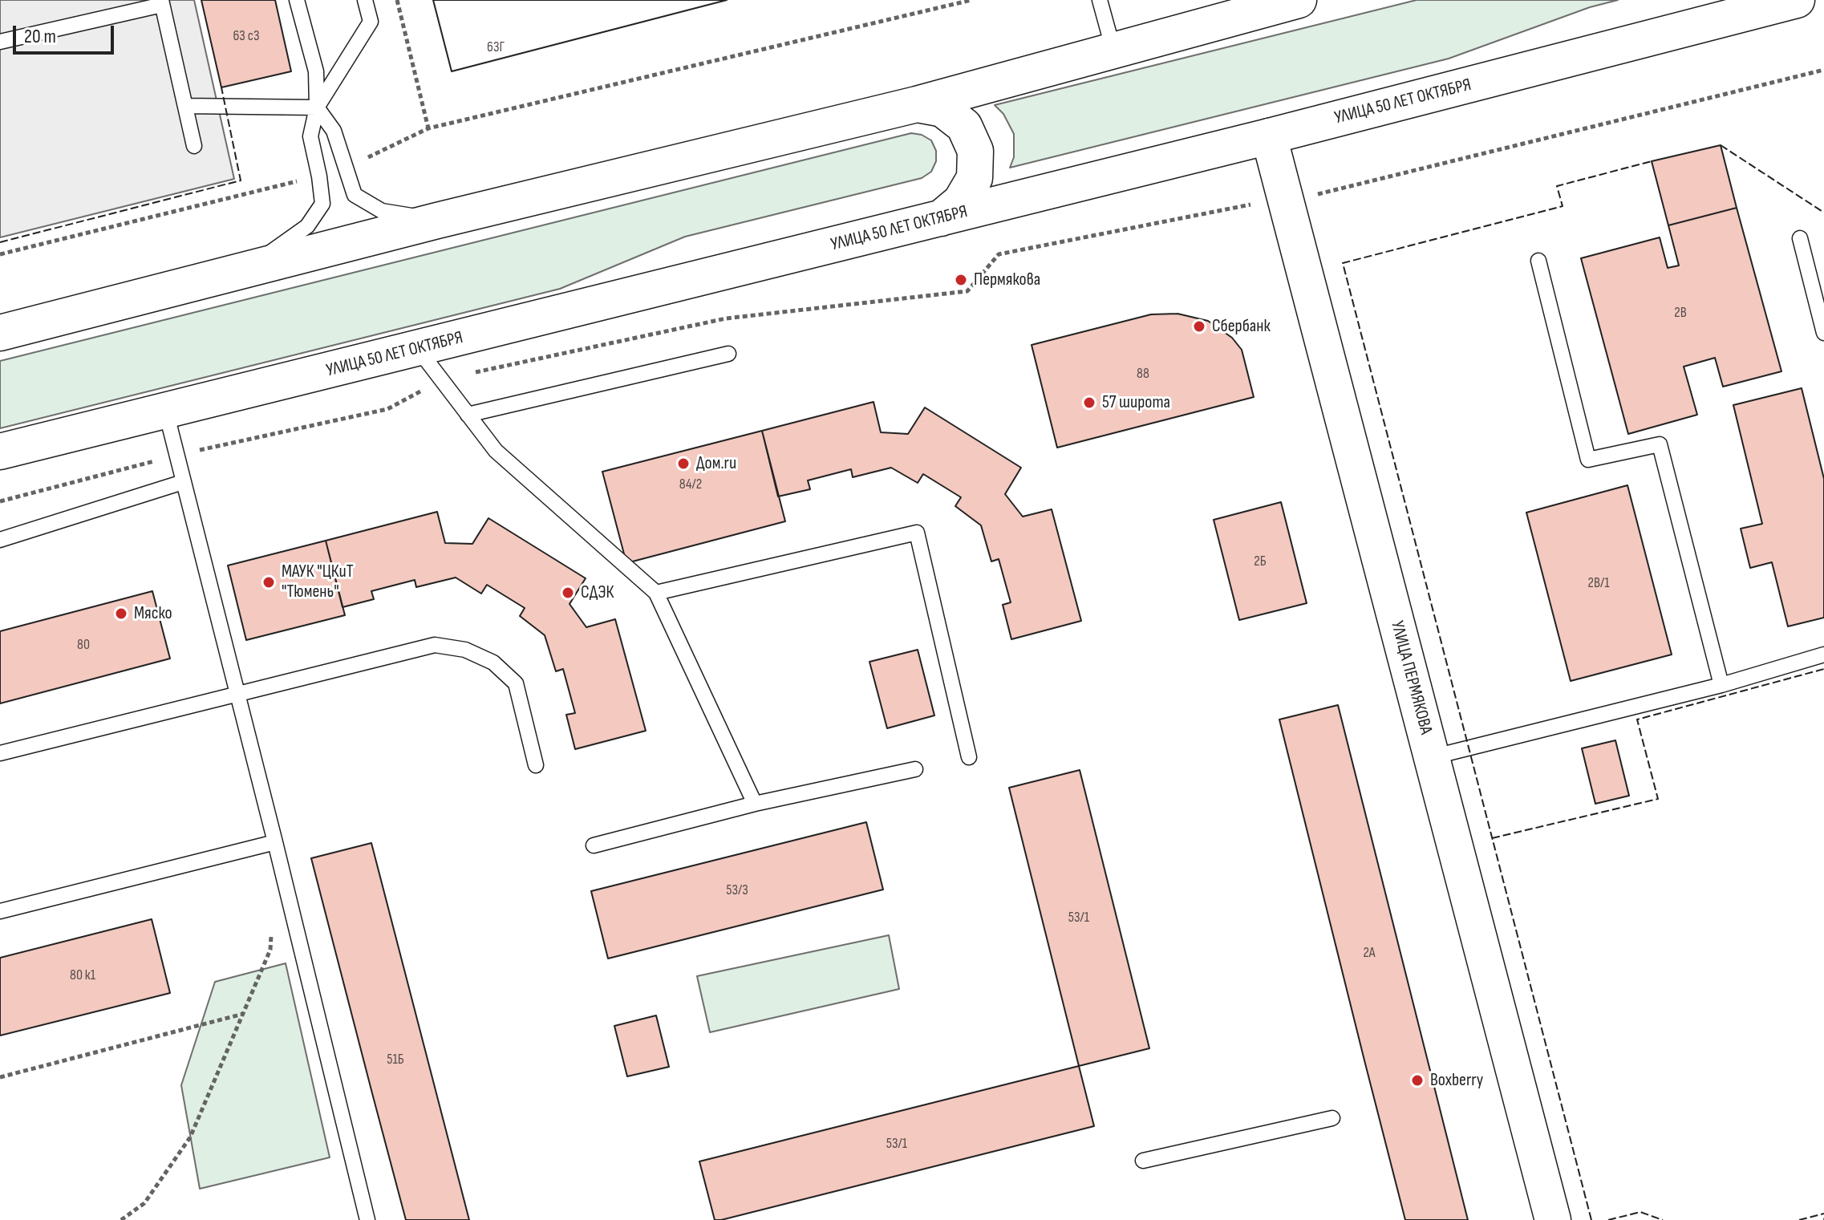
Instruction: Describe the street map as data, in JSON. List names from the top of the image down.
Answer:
{
  "streets": {
    "main road": ["УЛИЦА 50 ЛЕТ ОКТЯБРЯ", "УЛИЦА ПЕРМЯКОВА"]
  },
  "crossings": [
    ["УЛИЦА 50 ЛЕТ ОКТЯБРЯ", "УЛИЦА ПЕРМЯКОВА"]
  ],
  "places": [
    "Пермякова",
    "Сбербанк",
    "57 широта",
    "Дом.ru",
    "МАУК \"ЦКиТ \"Тюмень\"",
    "СДЭК",
    "Мяско",
    "Boxberry"
  ],
  "house_numbers": [
    "63 с3",
    "63Г",
    "2В",
    "88",
    "84/2",
    "2Б",
    "2В/1",
    "80",
    "53/3",
    "53/1",
    "2А",
    "80 к1",
    "51Б",
    "53/1"
  ],
  "scale_bar": "20 m"
}
